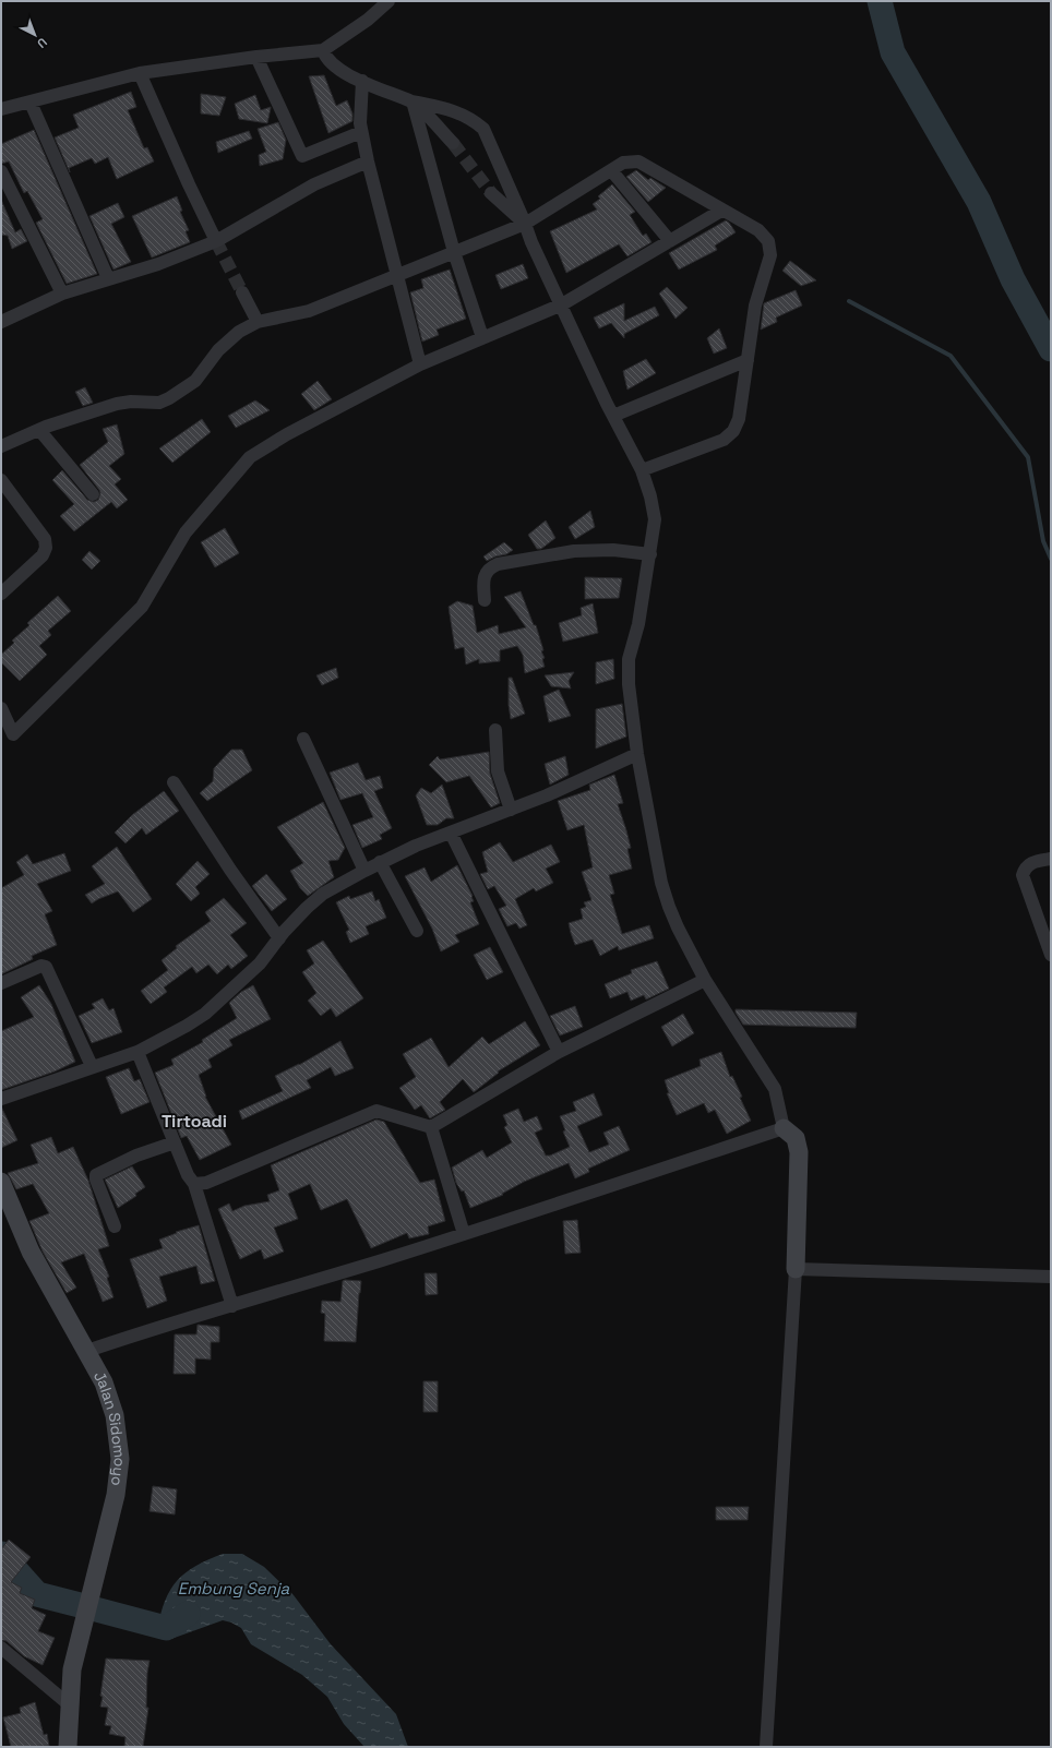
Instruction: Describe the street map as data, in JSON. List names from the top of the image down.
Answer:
{
  "streets": {
    "main road": ["Jalan Sidomoyo"]
  },
  "districts": ["Tirtoadi"],
  "water": ["Embung Senja"],
  "north": "bottom right"
}
